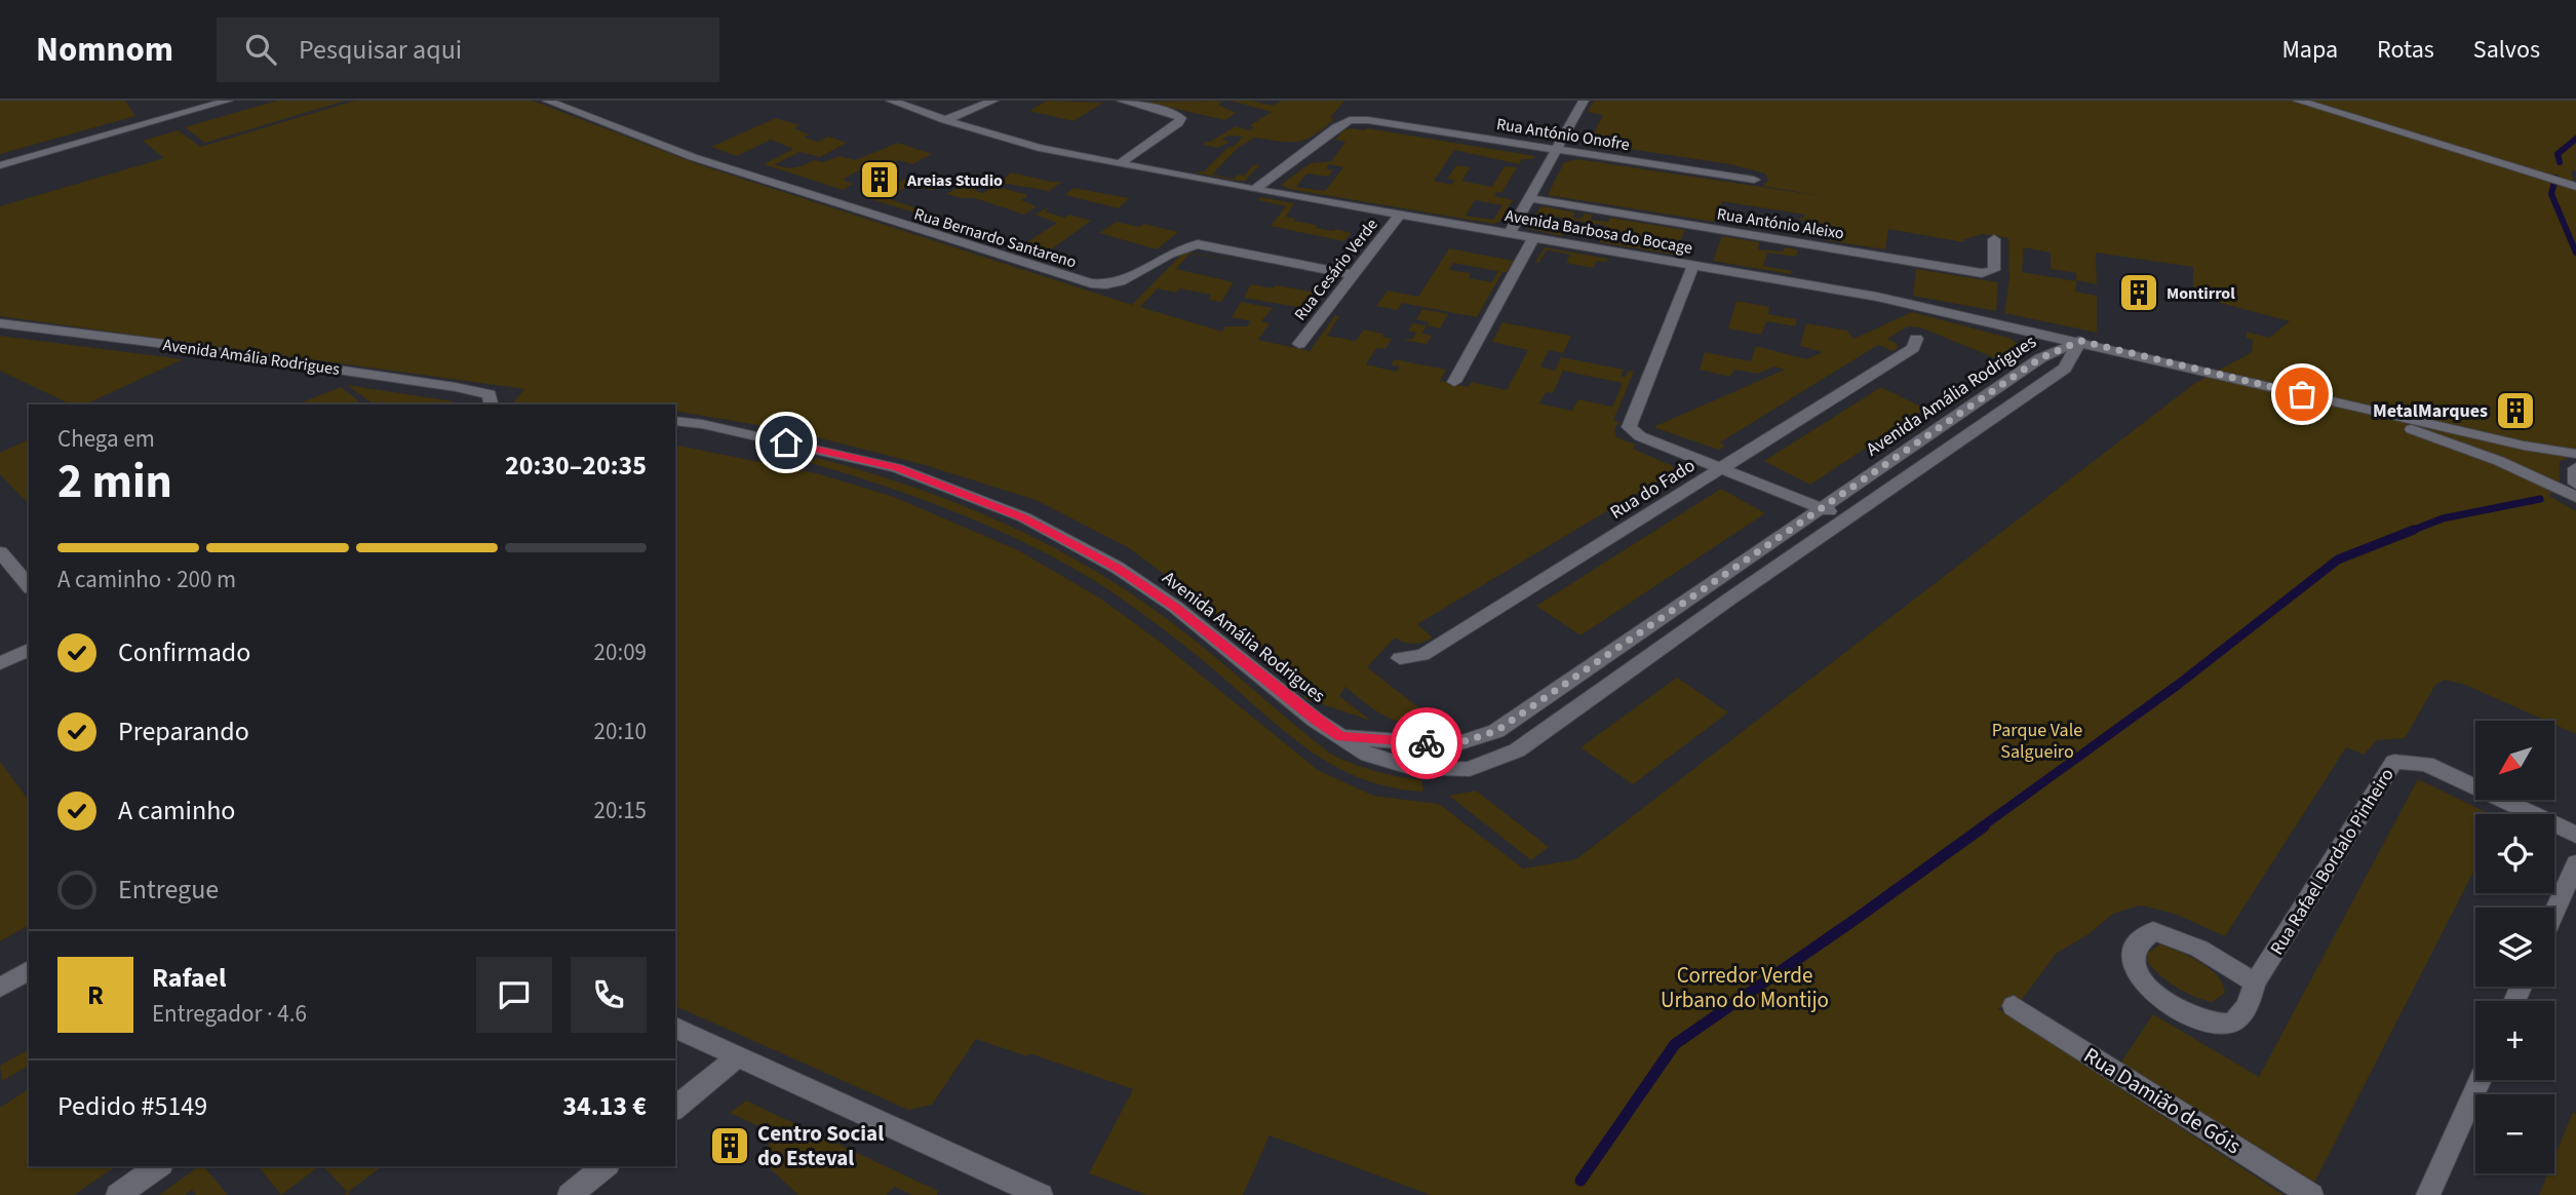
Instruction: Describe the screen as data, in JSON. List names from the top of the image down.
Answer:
{
  "streets": {
    "street": [
      "Rua António Onofre",
      "Rua António Aleixo",
      "Avenida Barbosa do Bocage",
      "Rua Bernardo Santareno",
      "Rua Cesário Verde",
      "Avenida Amália Rodrigues",
      "Rua do Fado",
      "Rua Rafael Bordalo Pinheiro",
      "Rua Damião de Góis"
    ]
  },
  "crossings": [
    ["Rua António Onofre", "Avenida Barbosa do Bocage"],
    ["Avenida Barbosa do Bocage", "Rua Cesário Verde"],
    ["Avenida Barbosa do Bocage", "Avenida Amália Rodrigues"],
    ["Rua Bernardo Santareno", "Rua Cesário Verde"]
  ],
  "parks": ["Parque Vale Salgueiro", "Corredor Verde Urbano do Montijo"],
  "places": {
    "building": [
      "Areias Studio",
      "Montirrol",
      "MetalMarques",
      "Centro Social do Esteval"
    ]
  },
  "north": "bottom left",
  "page": {
    "header": "Nomnom",
    "search": "Pesquisar aqui",
    "nav": ["Mapa", "Rotas", "Salvos"],
    "heading": ["2 min", "Chega em", "20:30–20:35"],
    "panel": [
      "Rafael",
      "Entregador · 4.6",
      "Pedido #5149",
      "34.13 €"
    ],
    "bar": "A caminho · 200 m",
    "list": [
      ["Confirmado", "20:09"],
      ["Preparando", "20:10"],
      ["A caminho", "20:15"],
      "Entregue"
    ],
    "map_buttons": ["+", "−"],
    "round": "R"
  }
}
